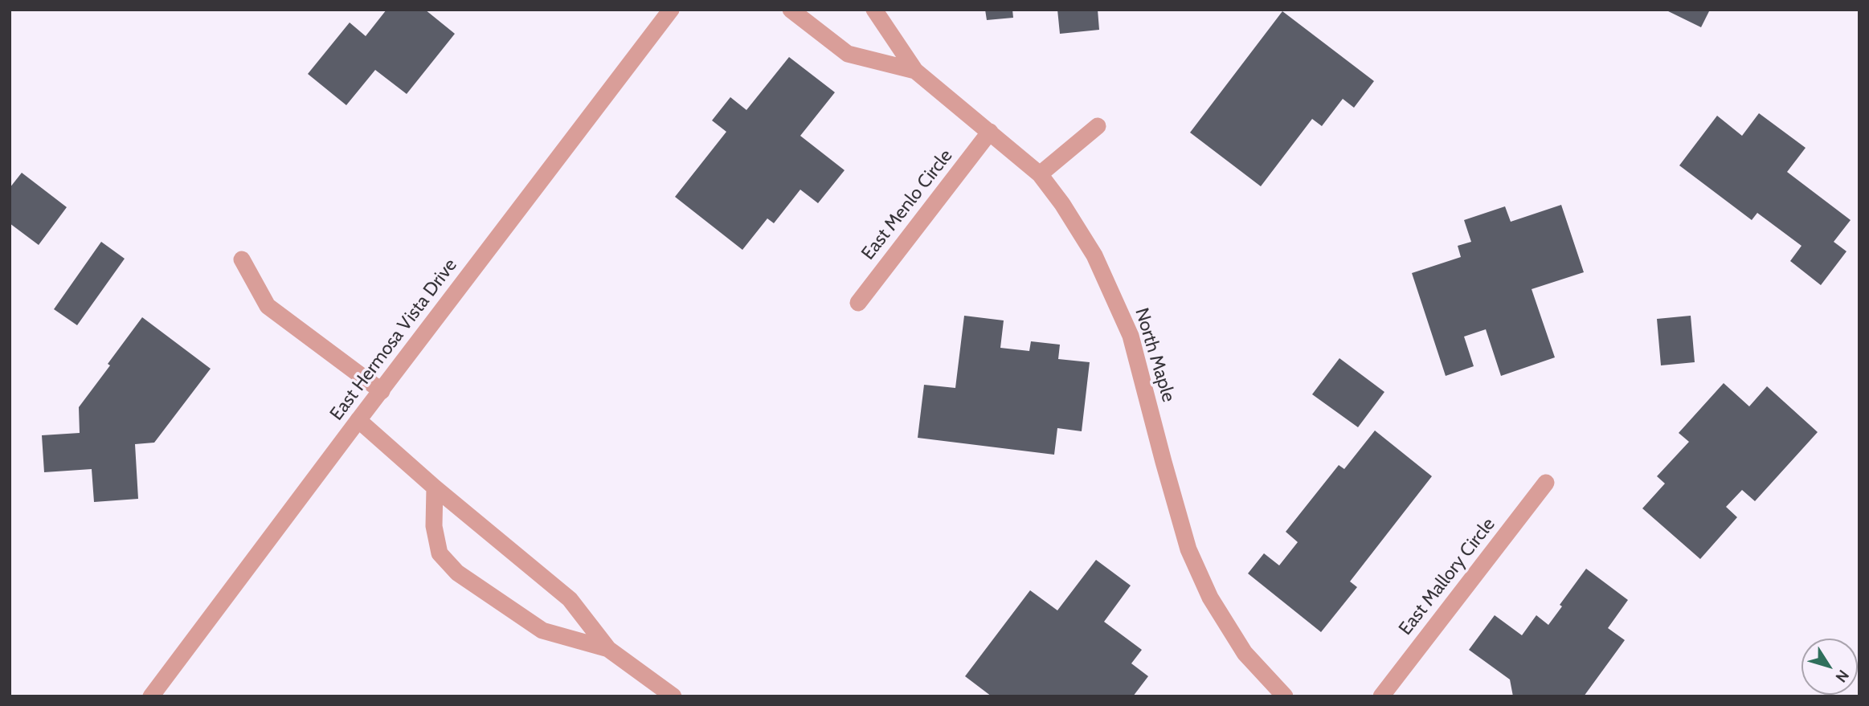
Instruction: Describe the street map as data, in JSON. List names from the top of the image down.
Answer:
{
  "streets": {
    "street": [
      "East Menlo Circle",
      "East Hermosa Vista Drive",
      "North Maple",
      "East Mallory Circle"
    ]
  },
  "crossings": [
    ["East Menlo Circle", "North Maple"]
  ],
  "north": "bottom right"
}
